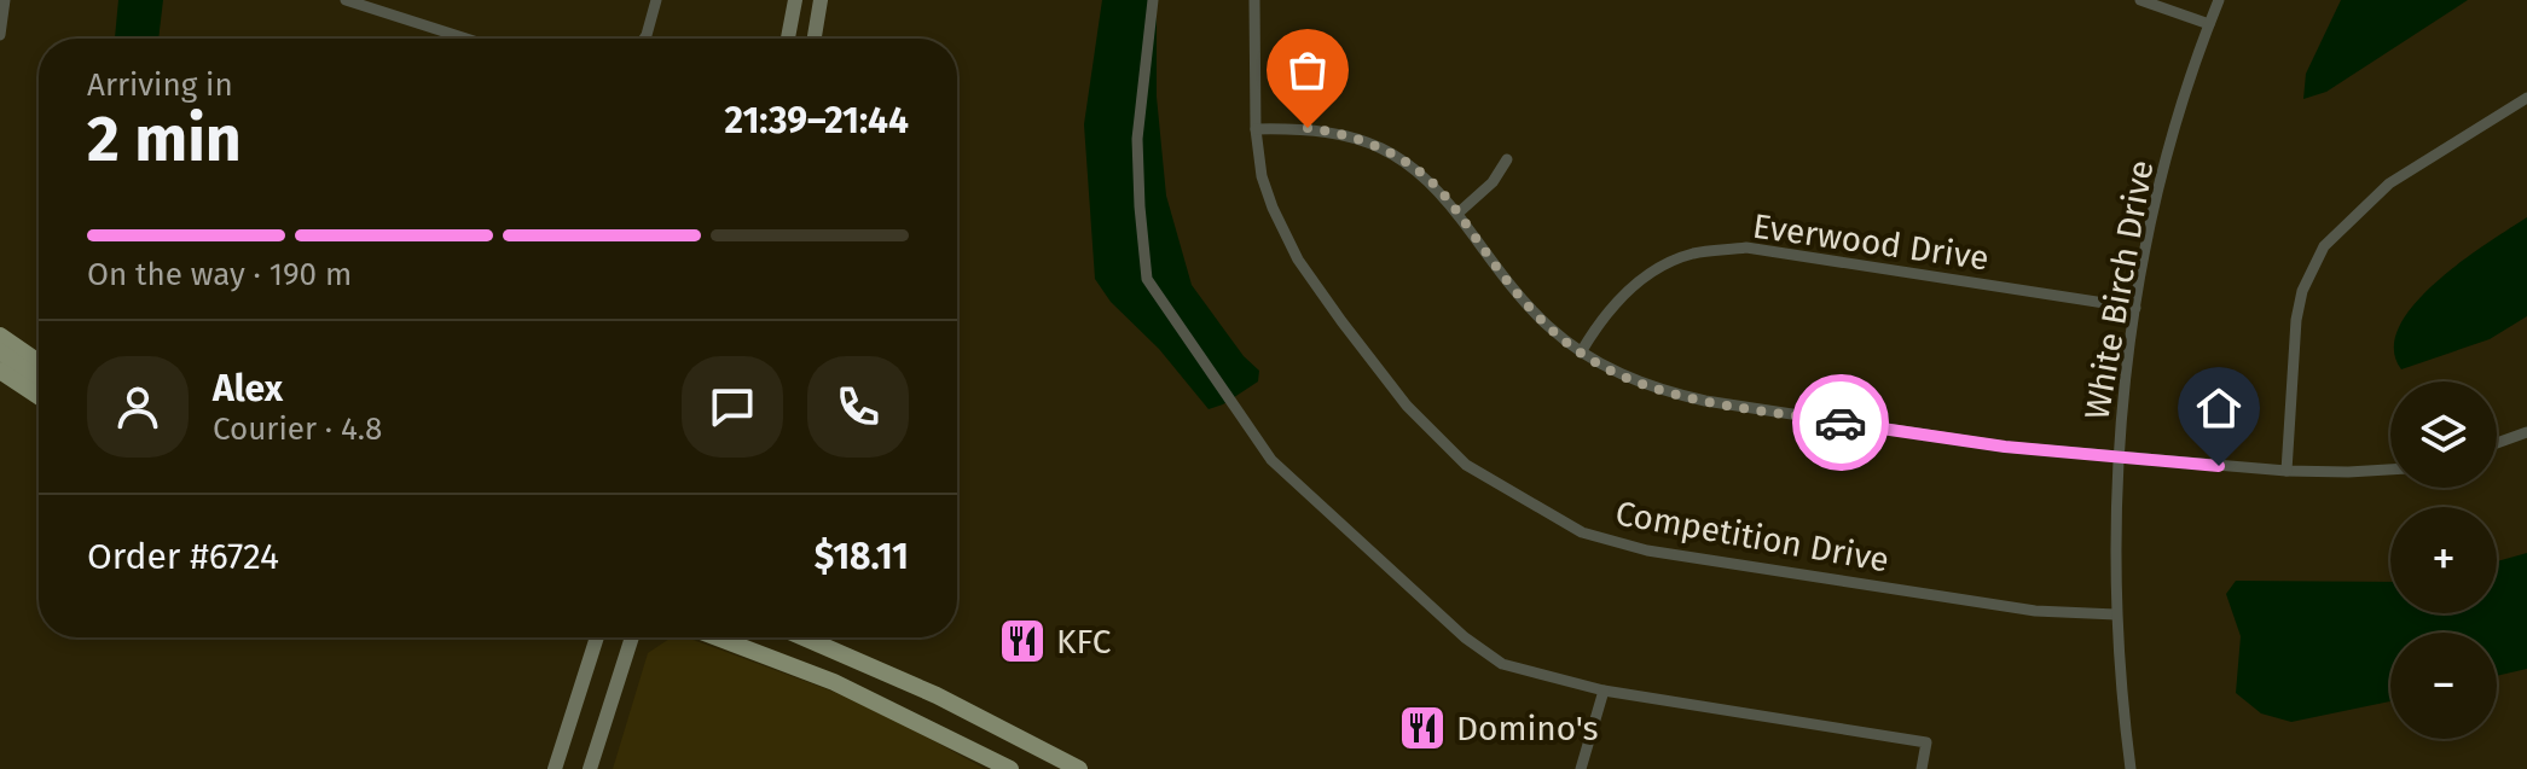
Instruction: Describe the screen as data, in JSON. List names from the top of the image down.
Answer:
{
  "streets": {
    "street": ["Everwood Drive", "White Birch Drive", "Competition Drive"]
  },
  "crossings": [
    ["Everwood Drive", "White Birch Drive"],
    ["White Birch Drive", "Competition Drive"]
  ],
  "places": {
    "restaurant": ["KFC", "Domino's"]
  },
  "page": {
    "heading": ["2 min", "Arriving in", "21:39–21:44"],
    "panel": [
      "Alex",
      "Courier · 4.8",
      "Order #6724",
      "$18.11"
    ],
    "bar": "On the way · 190 m",
    "map_buttons": ["+", "−"]
  }
}
